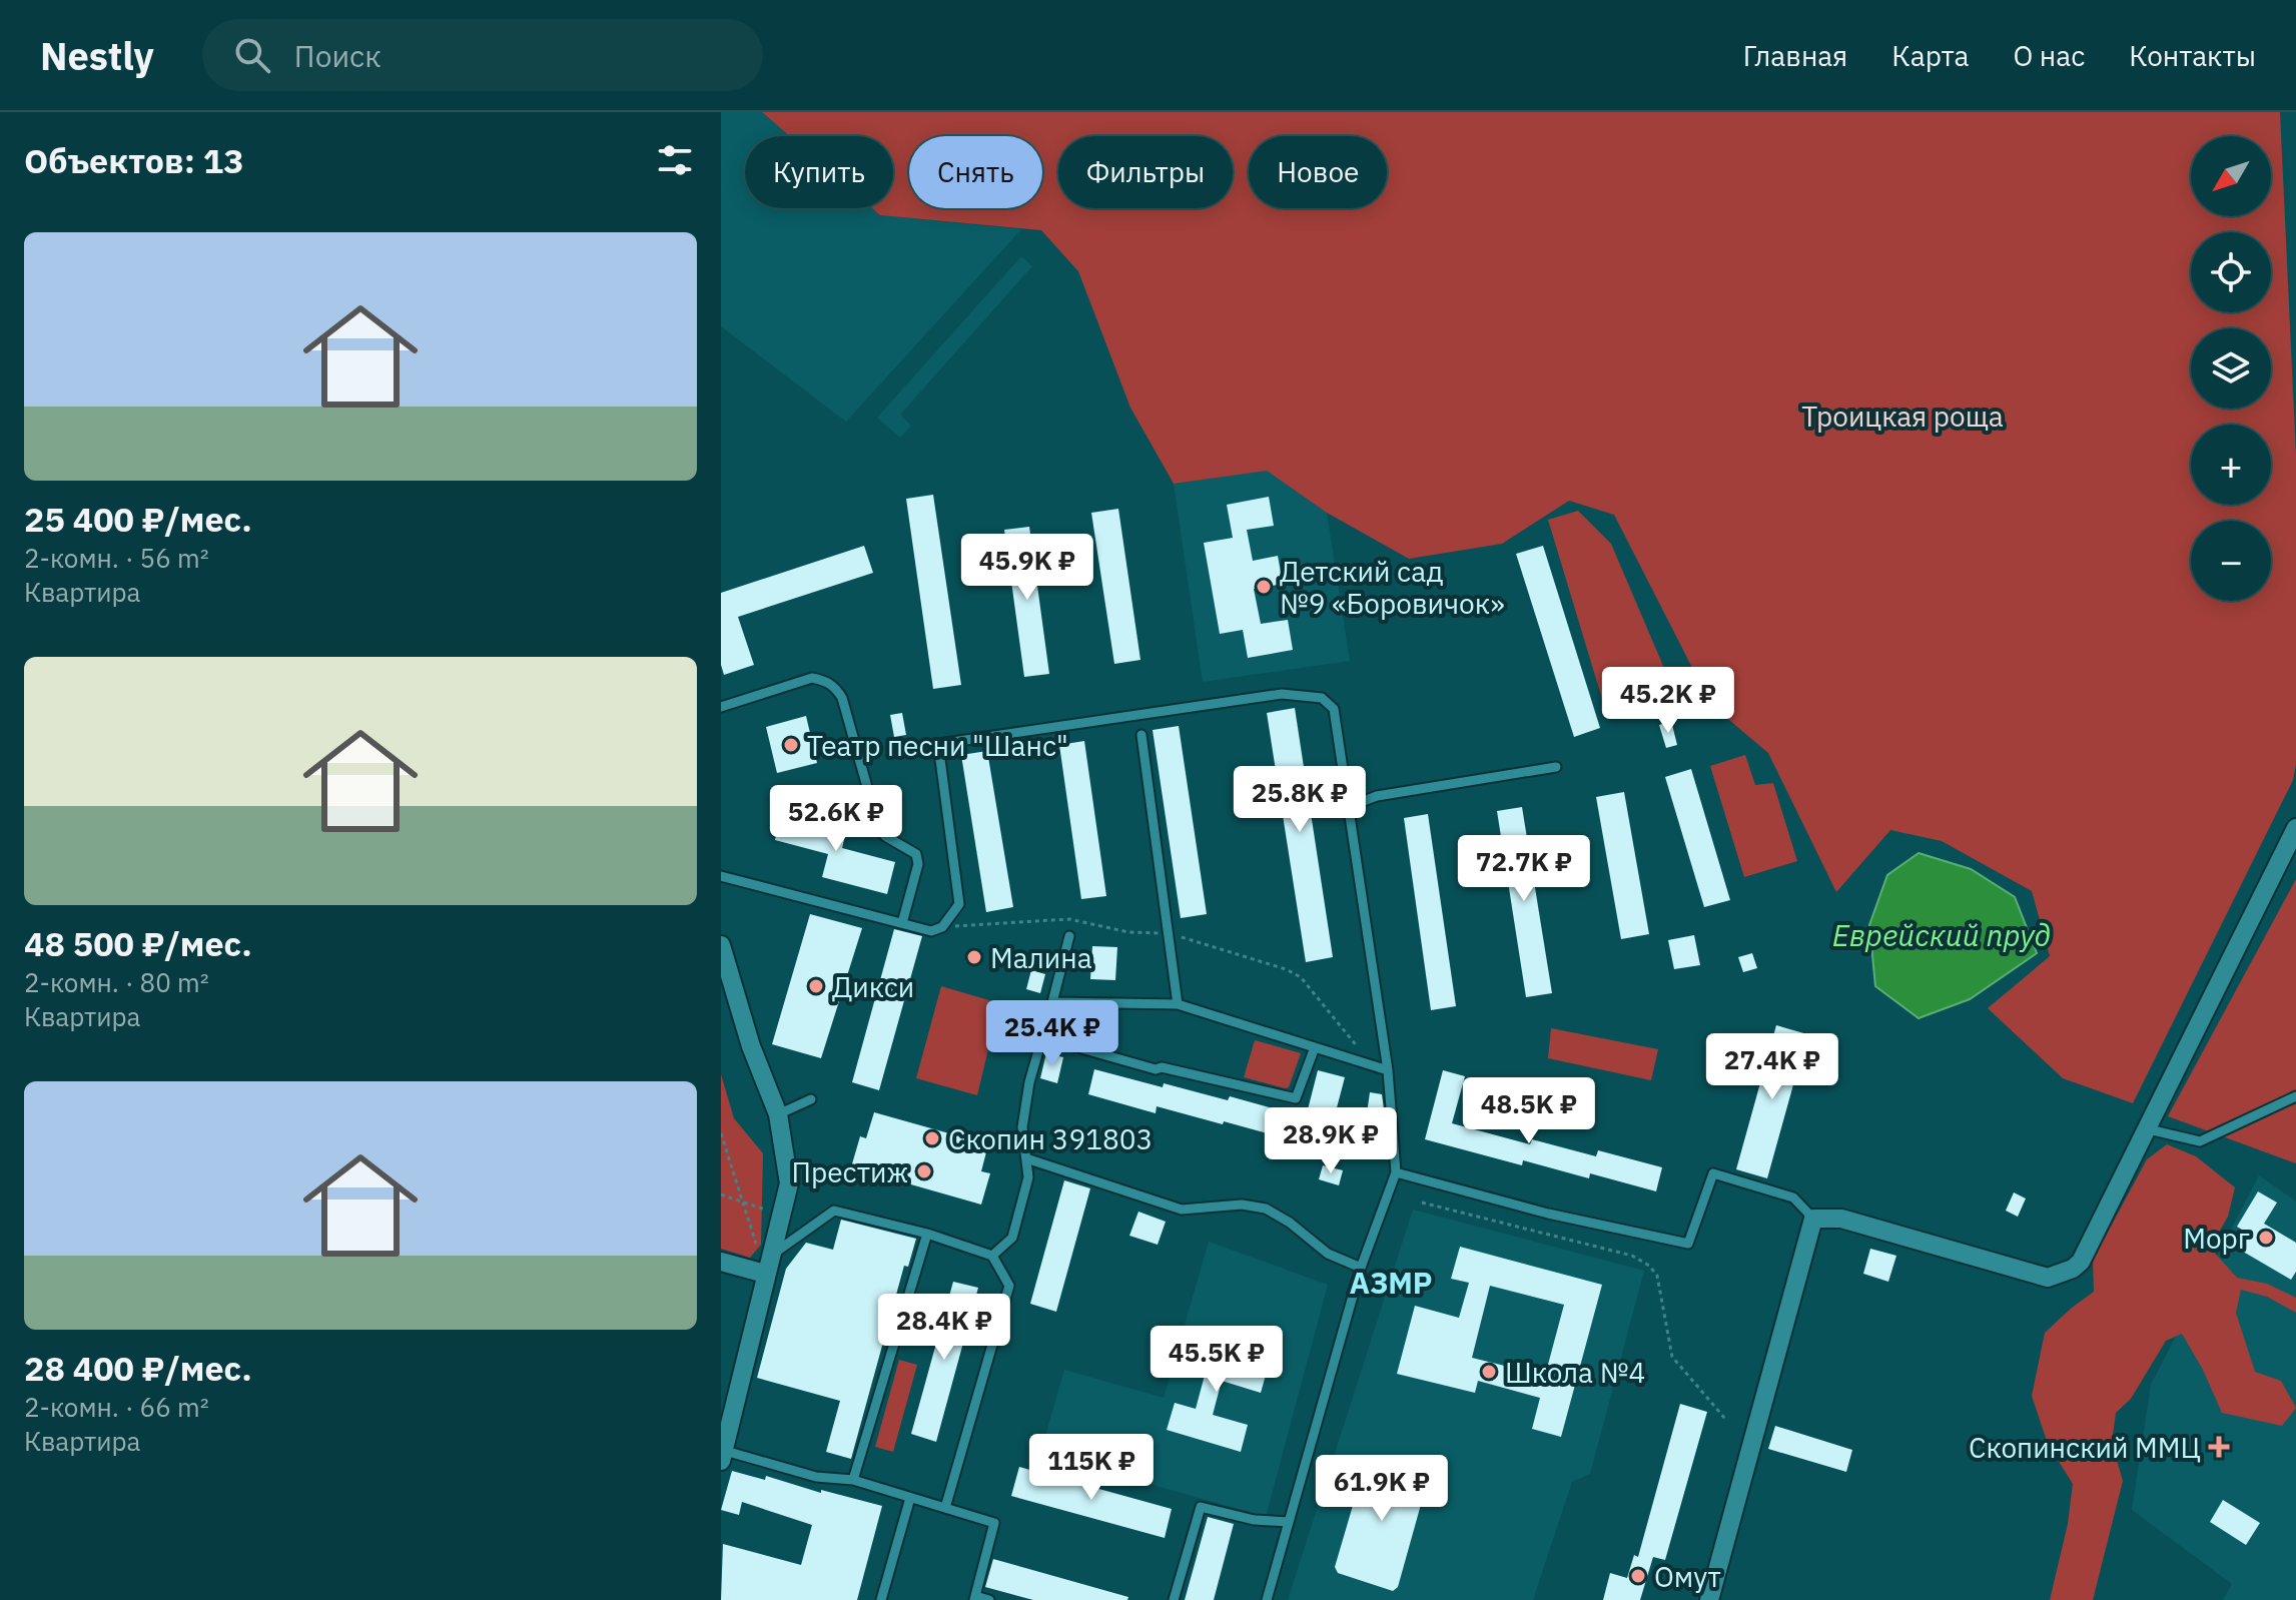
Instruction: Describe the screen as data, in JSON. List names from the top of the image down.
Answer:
{
  "districts": ["АЗМР"],
  "water": ["Еврейский пруд"],
  "parks": ["Троицкая роща"],
  "places": {
    "other": [
      "Детский сад №9 «Боровичок»",
      "Театр песни \"Шанс\"",
      "Малина",
      "Дикси",
      "Скопин 391803",
      "Престиж",
      "Морг",
      "Школа №4",
      "Омут"
    ],
    "health": ["Скопинский ММЦ"]
  },
  "north": "bottom left",
  "page": {
    "header": "Nestly",
    "search": "Поиск",
    "nav": [
      "Главная",
      "Карта",
      "О нас",
      "Контакты"
    ],
    "heading": "Объектов: 13",
    "map_buttons": ["+", "−"],
    "chip": [
      "Купить",
      "Снять",
      "Фильтры",
      "Новое"
    ],
    "list": [
      {
        "name": "25 400 ₽/мес.",
        "note": "2-комн. · 56 m² · Квартира"
      },
      {
        "name": "48 500 ₽/мес.",
        "note": "2-комн. · 80 m² · Квартира"
      },
      {
        "name": "28 400 ₽/мес.",
        "note": "2-комн. · 66 m² · Квартира"
      }
    ],
    "price": [
      "45.9K ₽",
      "45.2K ₽",
      "25.8K ₽",
      "52.6K ₽",
      "72.7K ₽",
      "25.4K ₽",
      "27.4K ₽",
      "48.5K ₽",
      "28.9K ₽",
      "28.4K ₽",
      "45.5K ₽",
      "115K ₽",
      "61.9K ₽"
    ]
  }
}
